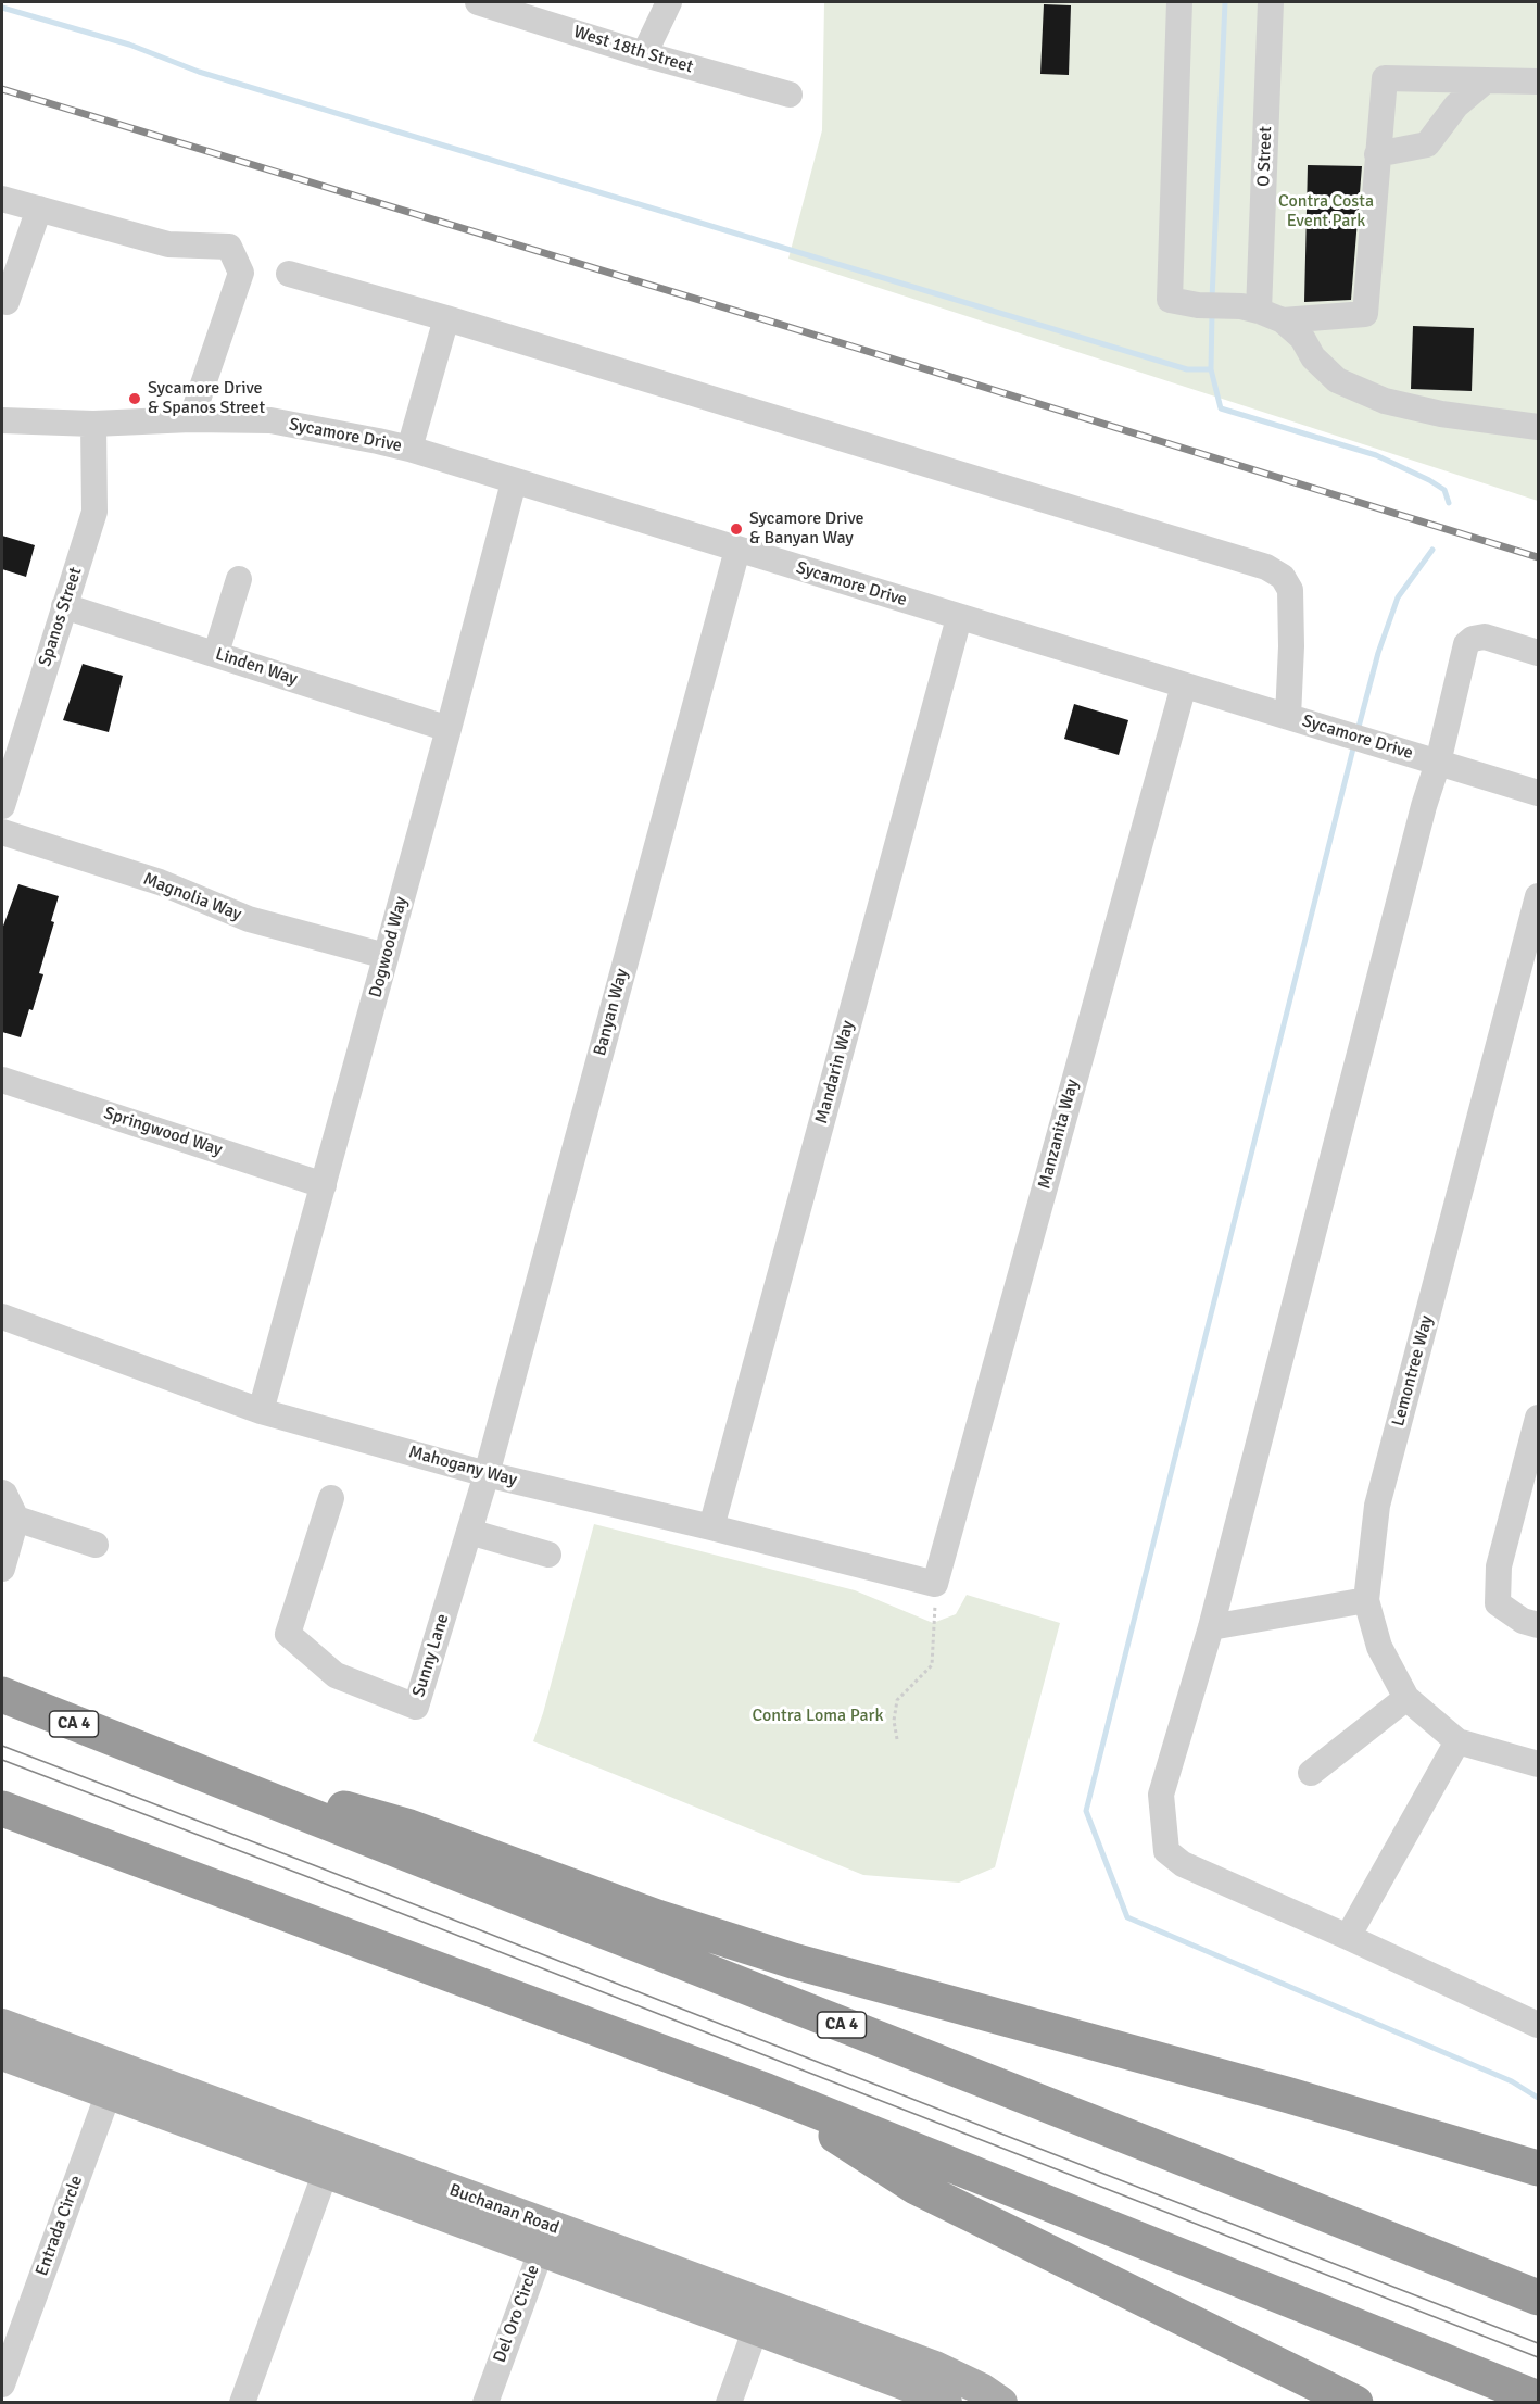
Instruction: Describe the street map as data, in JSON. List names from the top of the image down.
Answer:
{
  "streets": {
    "highway": ["CA 4"],
    "main road": ["Buchanan Road"],
    "street": [
      "West 18th Street",
      "O Street",
      "Sycamore Drive",
      "Spanos Street",
      "Linden Way",
      "Magnolia Way",
      "Dogwood Way",
      "Banyan Way",
      "Mandarin Way",
      "Springwood Way",
      "Manzanita Way",
      "Lemontree Way",
      "Mahogany Way",
      "Sunny Lane",
      "Entrada Circle",
      "Del Oro Circle"
    ]
  },
  "crossings": [
    ["Sycamore Drive", "Spanos Street"],
    ["Sycamore Drive", "Dogwood Way"],
    ["Sycamore Drive", "Banyan Way"],
    ["Sycamore Drive", "Mandarin Way"],
    ["Sycamore Drive", "Manzanita Way"],
    ["Spanos Street", "Linden Way"],
    ["Linden Way", "Dogwood Way"],
    ["Magnolia Way", "Dogwood Way"],
    ["Dogwood Way", "Springwood Way"],
    ["Dogwood Way", "Mahogany Way"],
    ["Banyan Way", "Mahogany Way"],
    ["Banyan Way", "Sunny Lane"],
    ["Mandarin Way", "Mahogany Way"],
    ["Manzanita Way", "Mahogany Way"],
    ["Mahogany Way", "Sunny Lane"],
    ["Buchanan Road", "Entrada Circle"],
    ["Buchanan Road", "Del Oro Circle"]
  ],
  "parks": ["Contra Costa Event Park", "Contra Loma Park"],
  "places": ["Sycamore Drive & Spanos Street", "Sycamore Drive & Banyan Way"]
}
